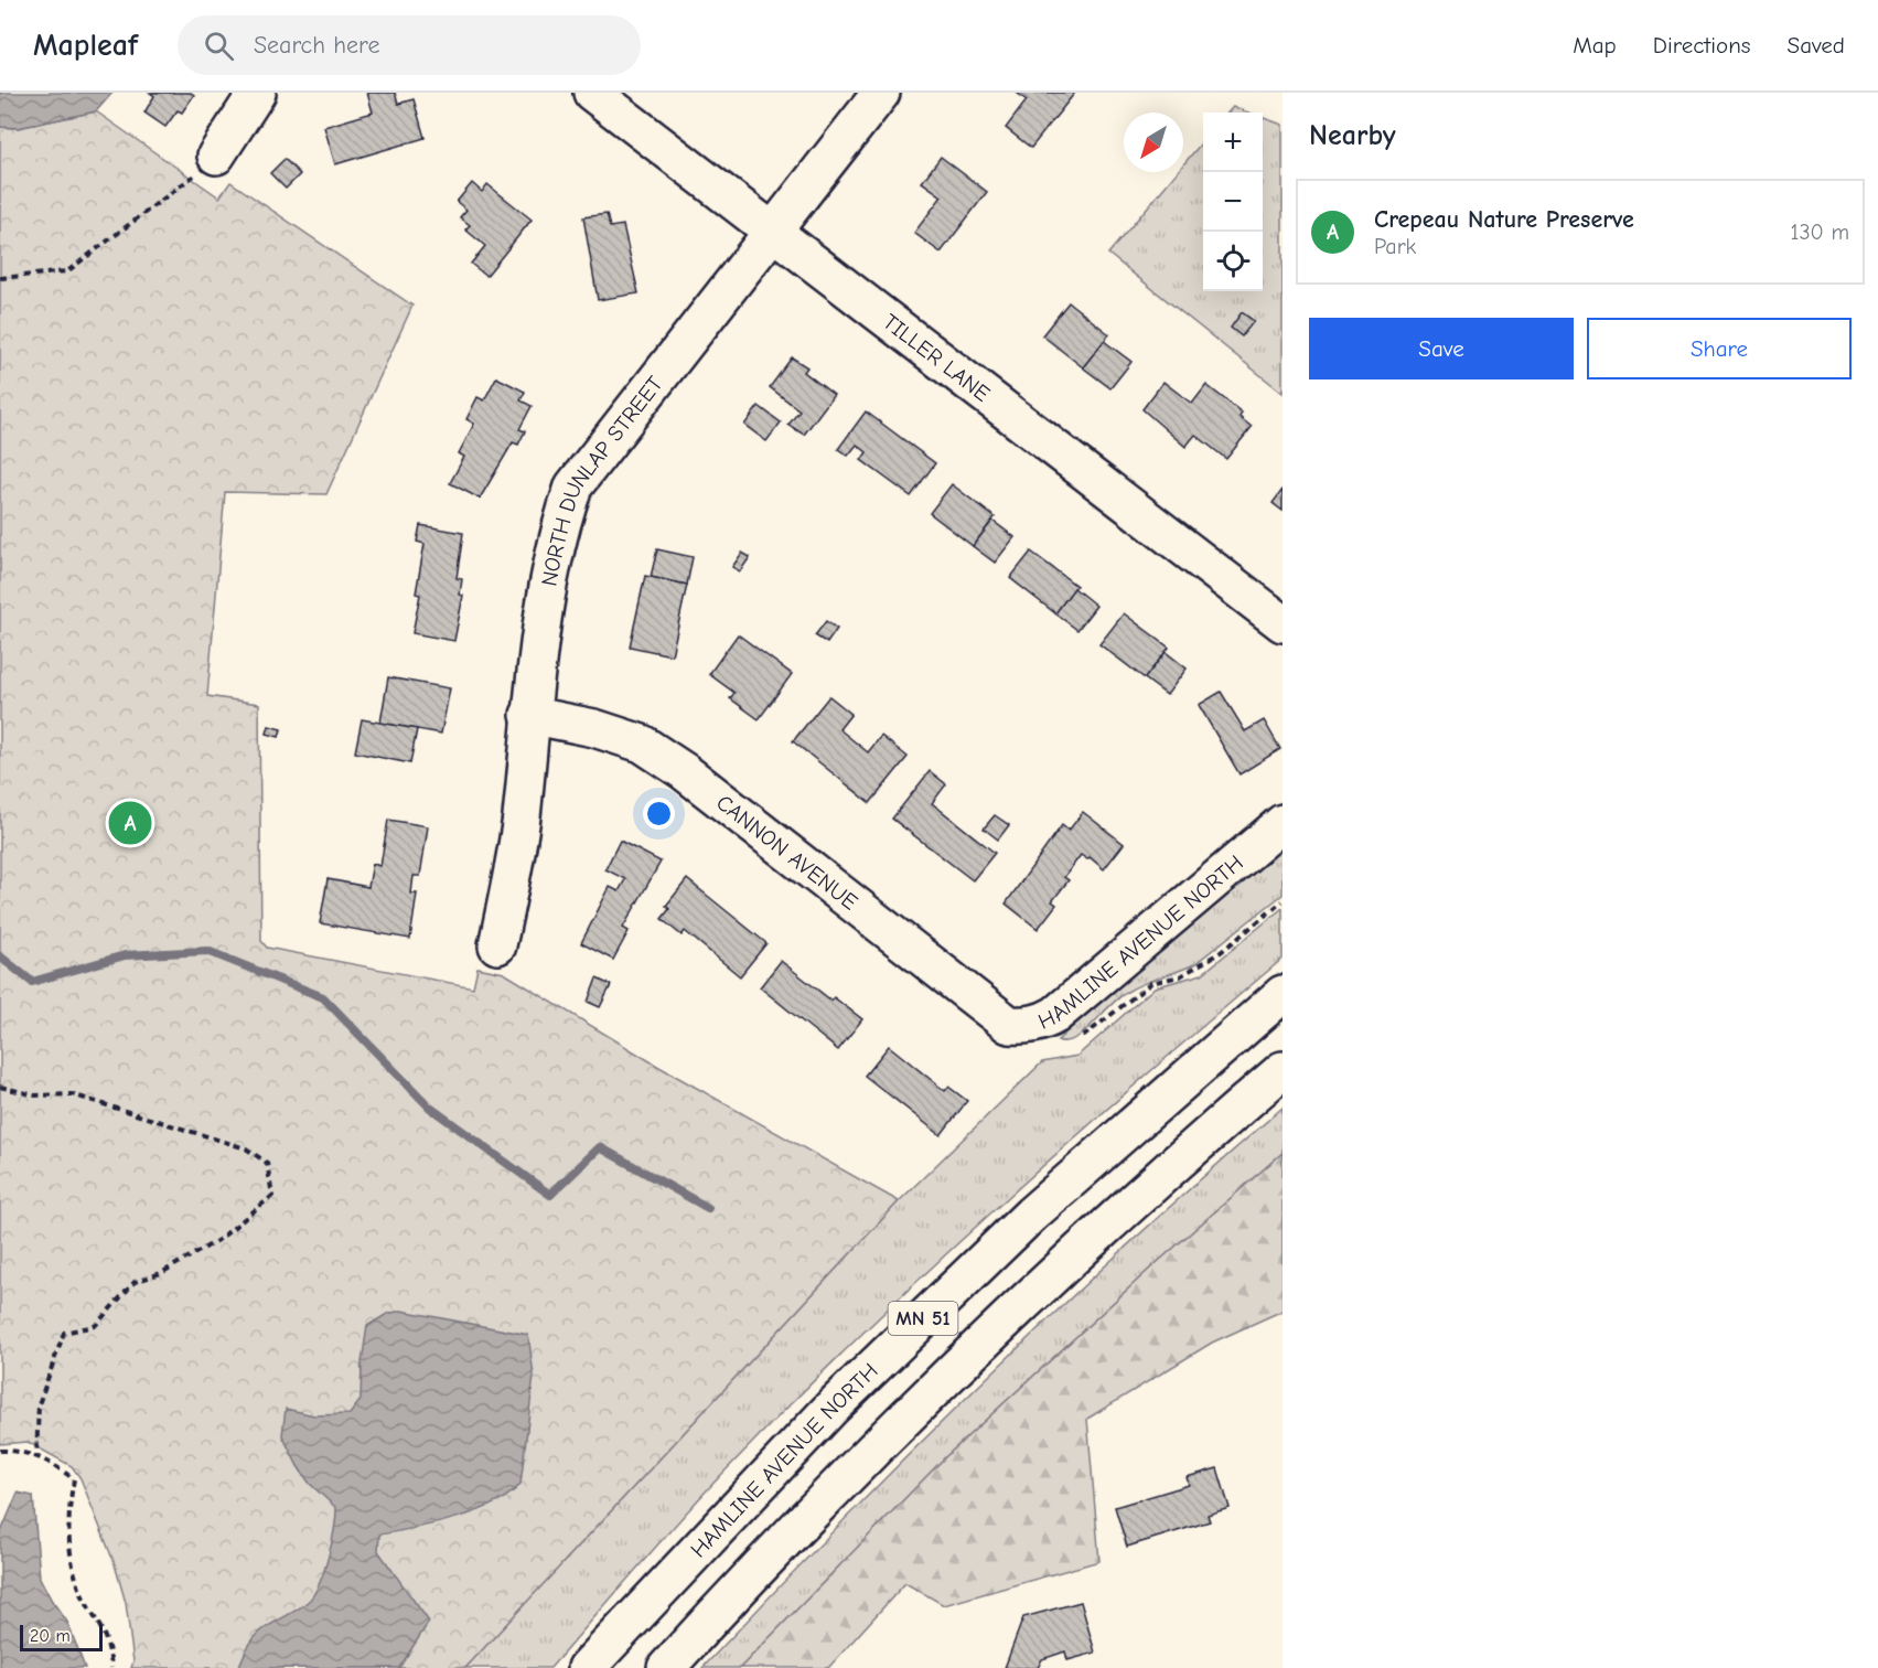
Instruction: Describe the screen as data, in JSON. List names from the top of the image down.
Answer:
{
  "streets": {
    "main road": [
      "TILLER LANE",
      "NORTH DUNLAP STREET",
      "CANNON AVENUE",
      "HAMLINE AVENUE NORTH",
      "MN 51"
    ]
  },
  "crossings": [
    ["TILLER LANE", "NORTH DUNLAP STREET"],
    ["NORTH DUNLAP STREET", "CANNON AVENUE"],
    ["CANNON AVENUE", "HAMLINE AVENUE NORTH"]
  ],
  "scale_bar": "20 m",
  "north": "bottom left",
  "page": {
    "header": "Mapleaf",
    "search": "Search here",
    "nav": ["Map", "Directions", "Saved"],
    "heading": "Nearby",
    "map_buttons": ["+", "−"],
    "list": [
      {
        "mark": "A",
        "name": "Crepeau Nature Preserve",
        "note": "Park",
        "value": "130 m"
      }
    ],
    "buttons": ["Save", "Share"],
    "pins": "A",
    "scale": "20 m"
  }
}
